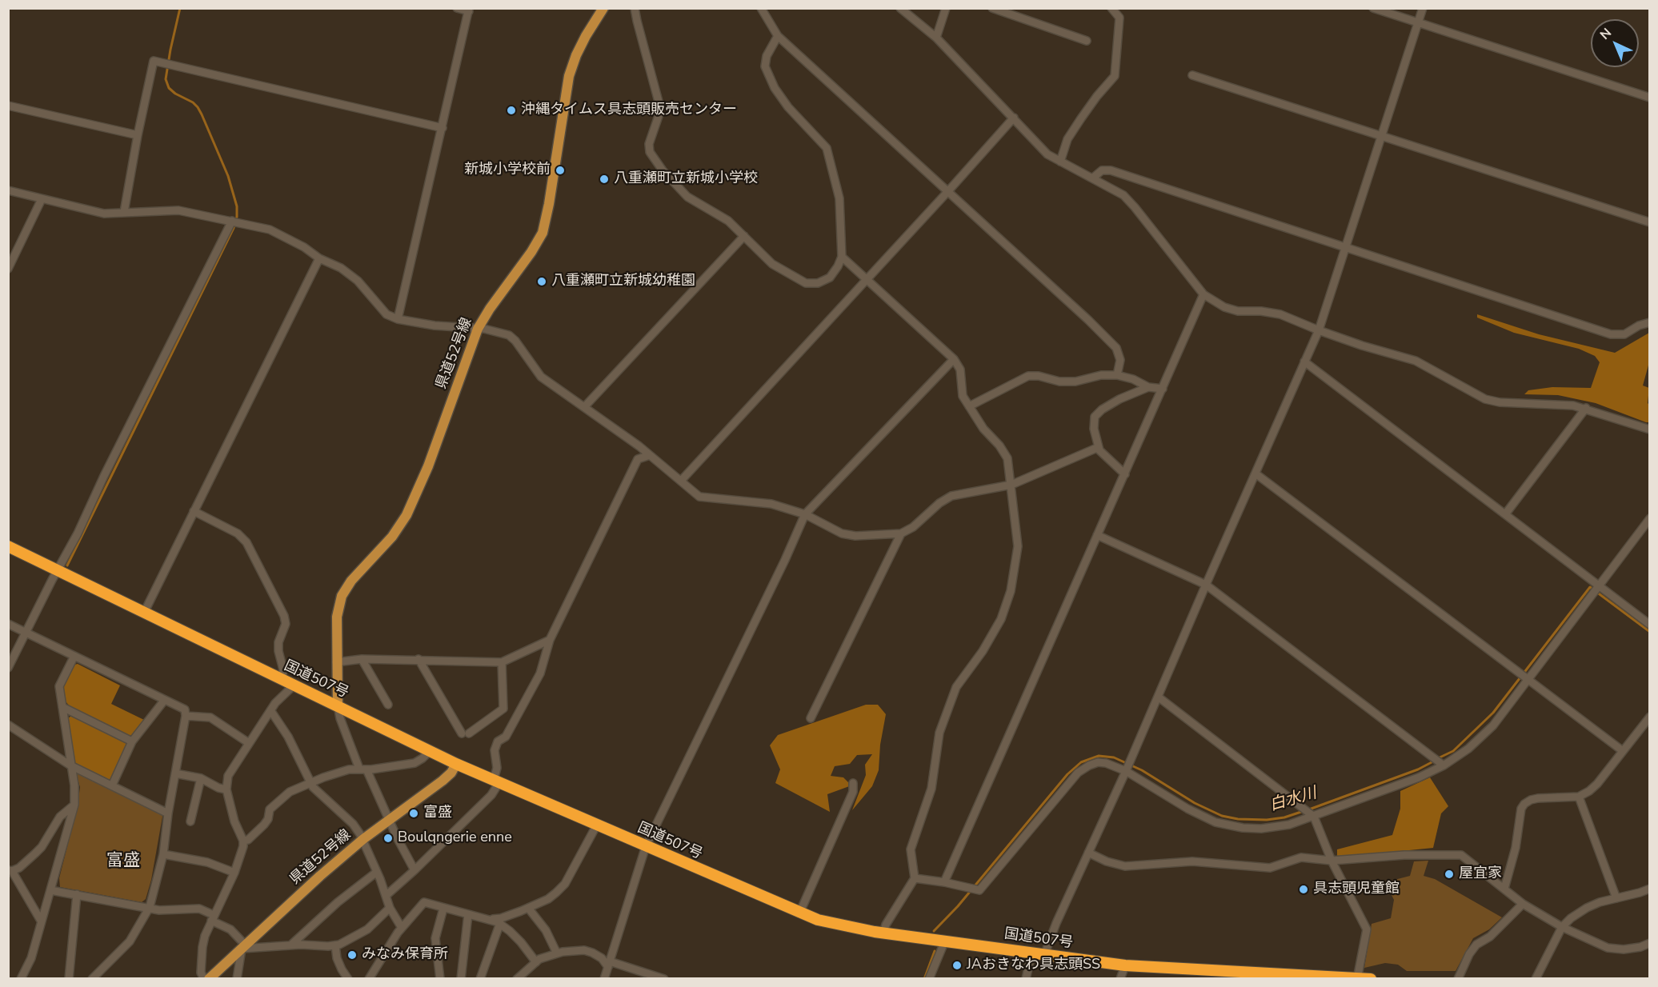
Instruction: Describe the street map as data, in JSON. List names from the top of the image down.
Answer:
{
  "streets": {
    "highway": ["国道507号"],
    "main road": ["県道52号線"]
  },
  "crossings": [
    ["県道52号線", "国道507号"]
  ],
  "districts": ["富盛"],
  "water": ["白水川"],
  "places": [
    "沖縄タイムス具志頭販売センター",
    "新城小学校前",
    "八重瀬町立新城小学校",
    "八重瀬町立新城幼稚園",
    "富盛",
    "Boulqngerie enne",
    "屋宜家",
    "具志頭児童館",
    "みなみ保育所",
    "JAおきなわ具志頭SS"
  ],
  "north": "top left"
}
